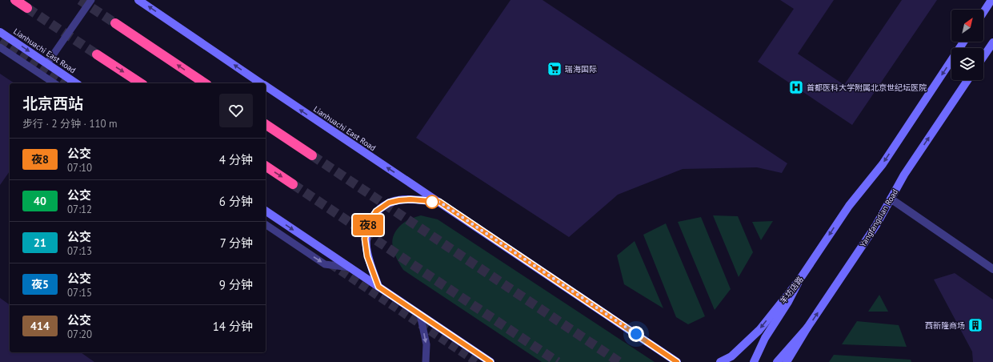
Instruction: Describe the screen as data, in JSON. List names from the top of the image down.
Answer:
{
  "streets": {
    "street": ["Lianhuachi East Road", "Yangfangdian Road", "羊坊店路"]
  },
  "one_way": ["Lianhuachi East Road", "Yangfangdian Road"],
  "places": {
    "supermarket": ["瑞海国际"],
    "hospital": ["首都医科大学附属北京世纪坛医院"],
    "building": ["西新隆商场"]
  },
  "lines": ["bus line 夜8"],
  "north": "top right",
  "page": {
    "on_map": "夜8",
    "heading": ["北京西站", "步行 · 2 分钟 · 110 m"],
    "list": [
      {
        "mark": "夜8",
        "name": "公交",
        "note": "07:10",
        "value": "4 分钟"
      },
      {
        "mark": "40",
        "name": "公交",
        "note": "07:12",
        "value": "6 分钟"
      },
      {
        "mark": "21",
        "name": "公交",
        "note": "07:13",
        "value": "7 分钟"
      },
      {
        "mark": "夜5",
        "name": "公交",
        "note": "07:15",
        "value": "9 分钟"
      },
      {
        "mark": "414",
        "name": "公交",
        "note": "07:20",
        "value": "14 分钟"
      }
    ]
  }
}
